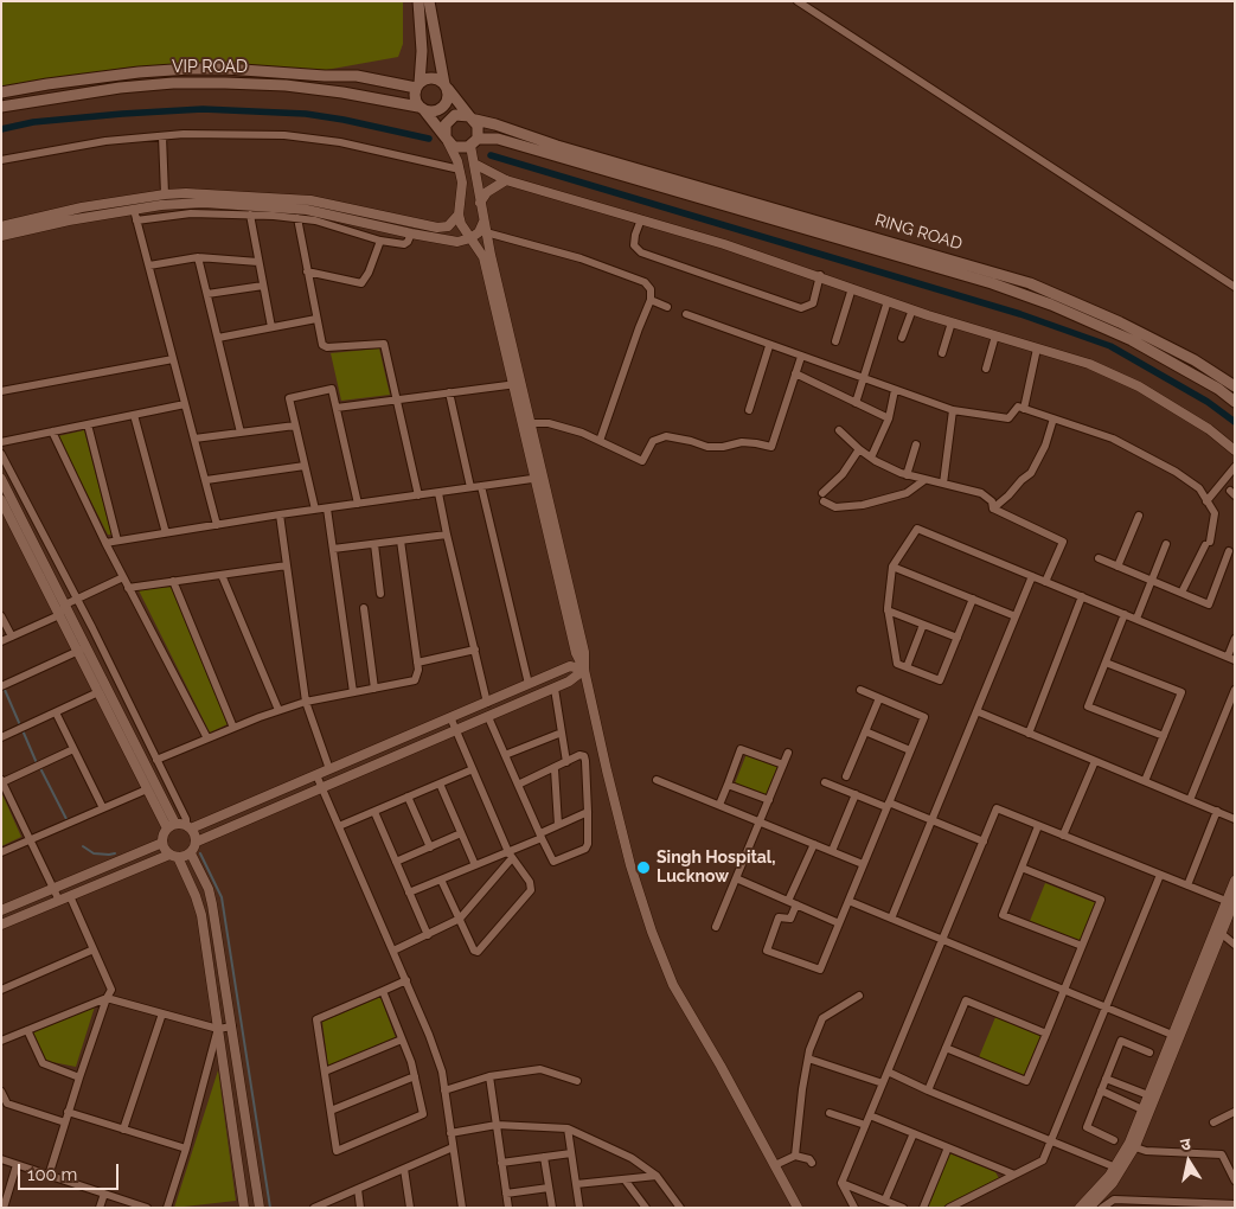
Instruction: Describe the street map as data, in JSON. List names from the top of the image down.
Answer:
{
  "streets": {
    "main road": ["VIP ROAD", "RING ROAD"]
  },
  "places": ["Singh Hospital, Lucknow"],
  "scale_bar": "100 m",
  "north": "top"
}
